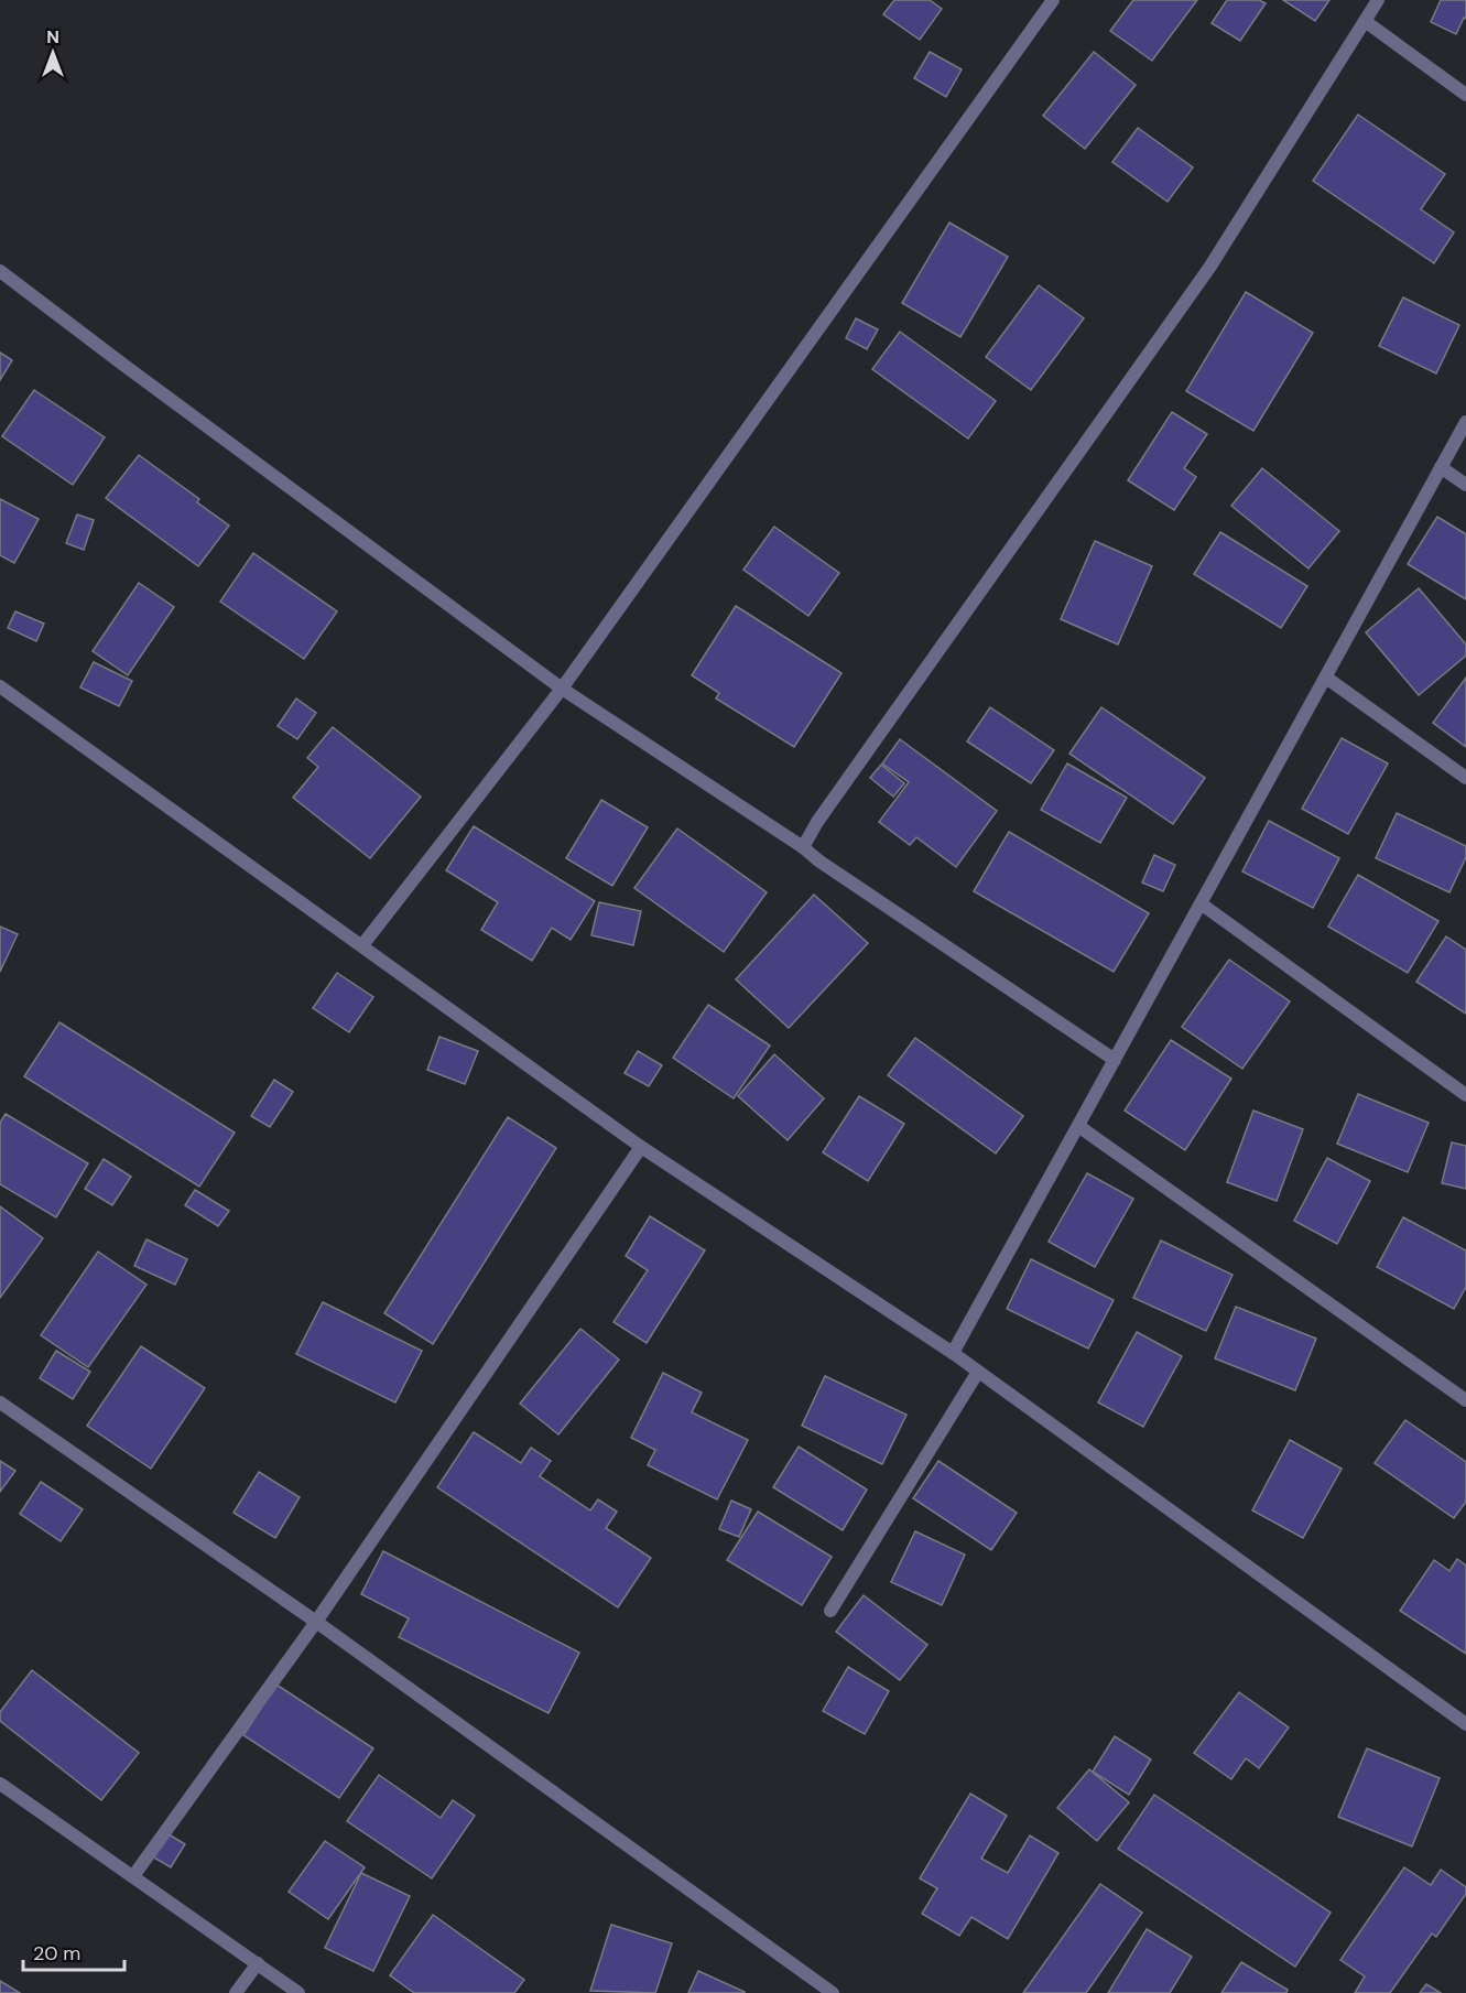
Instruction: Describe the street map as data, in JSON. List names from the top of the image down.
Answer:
{
  "scale_bar": "20 m",
  "north": "top"
}
